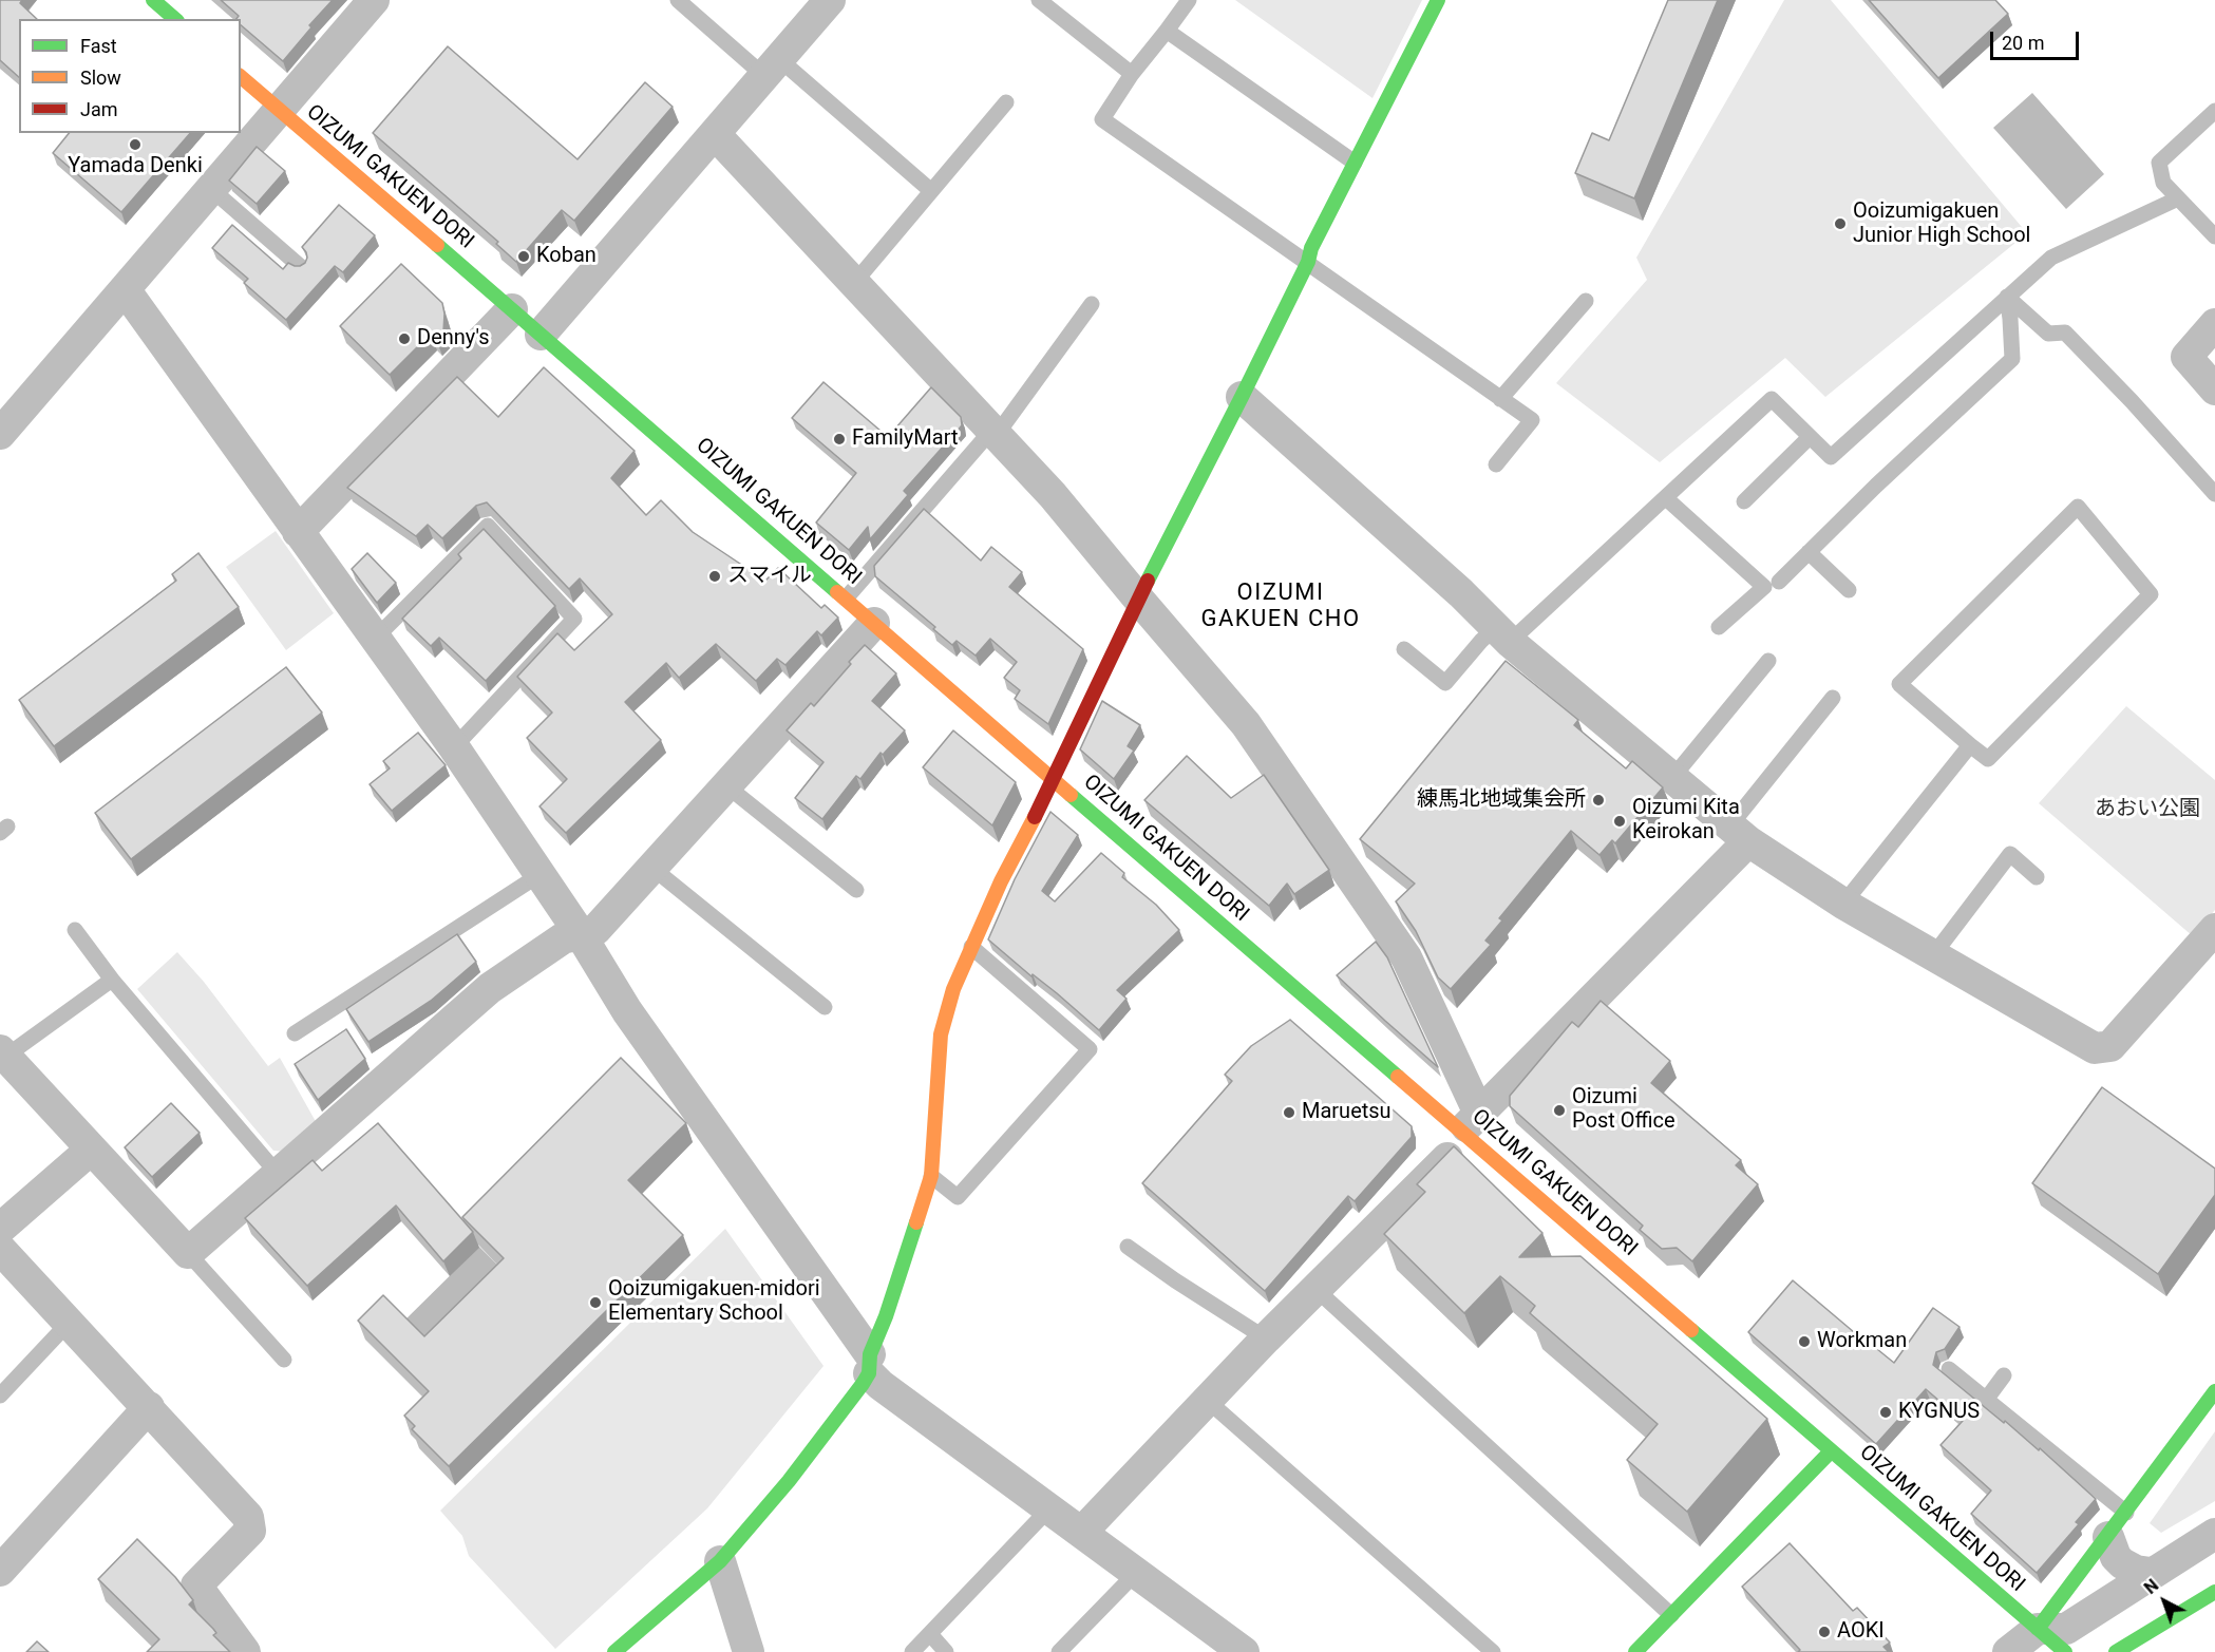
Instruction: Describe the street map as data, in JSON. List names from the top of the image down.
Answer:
{
  "streets": {
    "main road": ["OIZUMI GAKUEN DORI"]
  },
  "districts": ["OIZUMI GAKUEN CHO"],
  "parks": ["あおい公園"],
  "places": [
    "Yamada Denki",
    "Ooizumigakuen Junior High School",
    "Koban",
    "Denny's",
    "FamilyMart",
    "スマイル",
    "練馬北地域集会所",
    "Oizumi Kita Keirokan",
    "Oizumi Post Office",
    "Maruetsu",
    "Ooizumigakuen-midori Elementary School",
    "Workman",
    "KYGNUS",
    "AOKI"
  ],
  "legend": ["Fast", "Slow", "Jam"],
  "scale_bar": "20 m",
  "north": "top left"
}
